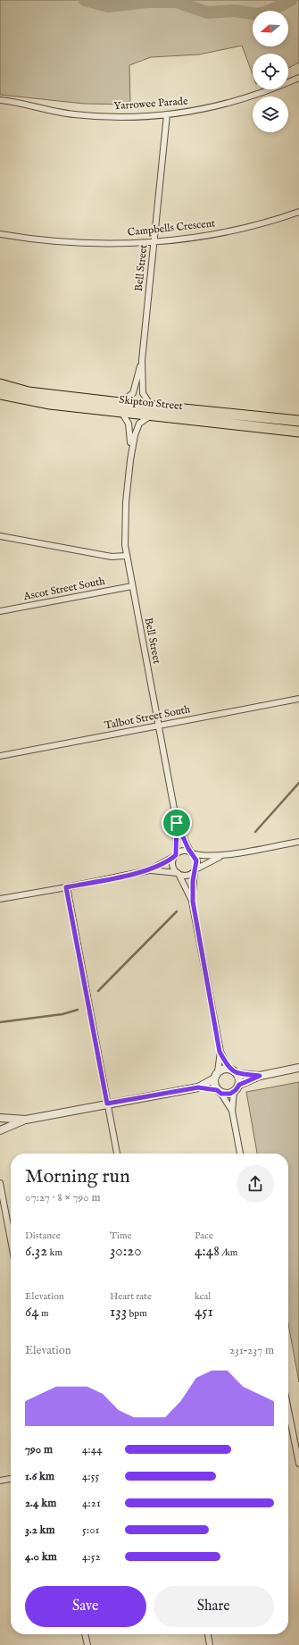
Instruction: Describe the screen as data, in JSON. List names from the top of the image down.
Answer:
{
  "streets": {
    "highway": ["Skipton Street"],
    "street": [
      "Yarrowee Parade",
      "Campbells Crescent",
      "Bell Street",
      "Ascot Street South",
      "Talbot Street South"
    ]
  },
  "crossings": [
    ["Yarrowee Parade", "Bell Street"],
    ["Campbells Crescent", "Bell Street"],
    ["Bell Street", "Skipton Street"],
    ["Bell Street", "Ascot Street South"],
    ["Bell Street", "Talbot Street South"]
  ],
  "north": "left",
  "page": {
    "heading": ["Morning run", "07:27 · 8 × 790 m"],
    "stats": [
      ["Distance", "6.32 km"],
      ["Time", "30:20"],
      ["Pace", "4:48 /km"],
      ["Elevation", "64 m"],
      ["Heart rate", "133 bpm"],
      ["kcal", "451"]
    ],
    "chart": ["Elevation", "231–237 m"],
    "list": [
      {
        "name": "790 m",
        "note": "4:44"
      },
      {
        "name": "1.6 km",
        "note": "4:55"
      },
      {
        "name": "2.4 km",
        "note": "4:21"
      },
      {
        "name": "3.2 km",
        "note": "5:01"
      },
      {
        "name": "4.0 km",
        "note": "4:52"
      }
    ],
    "buttons": ["Save", "Share"]
  }
}
